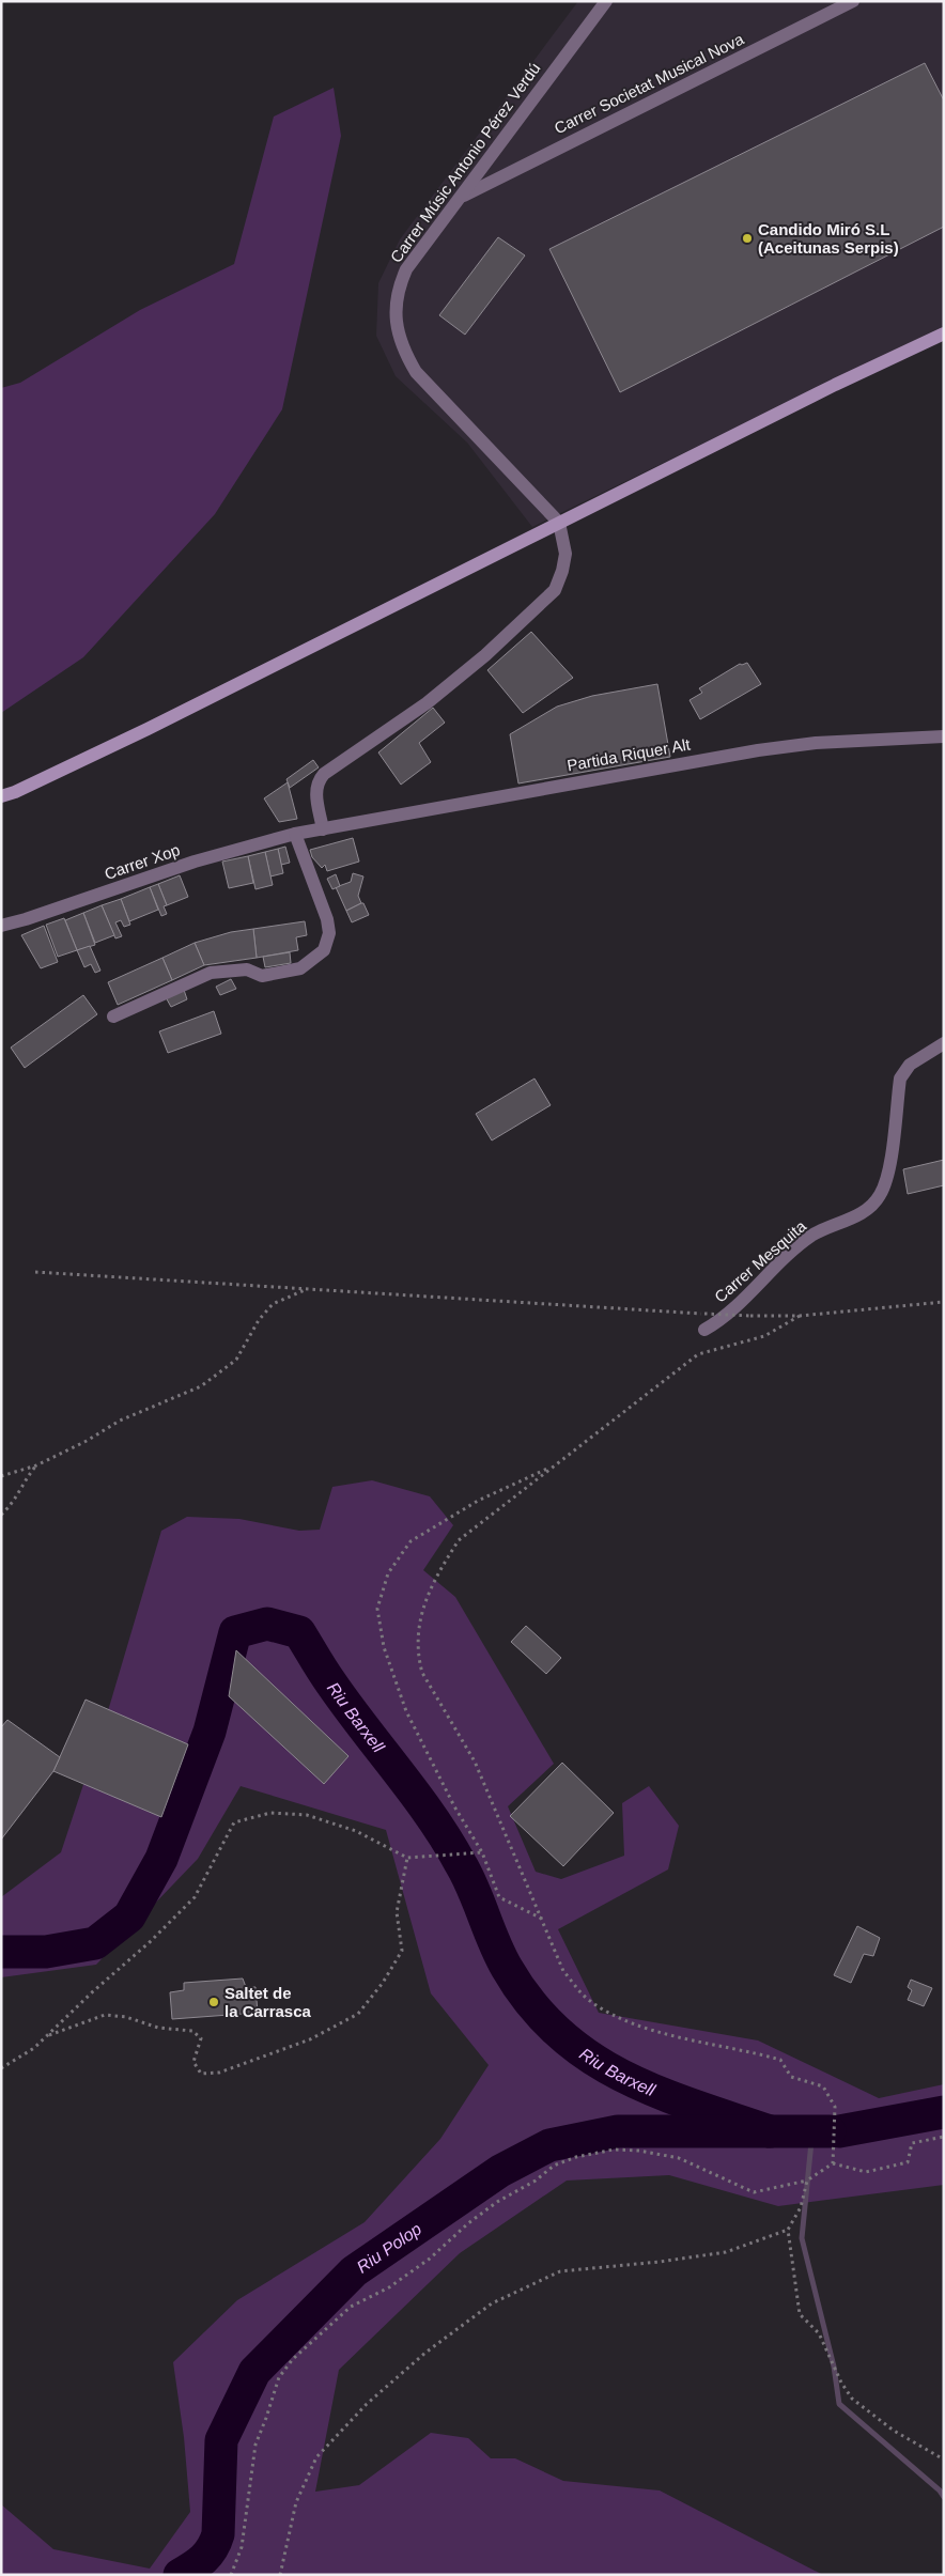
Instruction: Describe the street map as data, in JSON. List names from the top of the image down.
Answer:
{
  "streets": {
    "street": [
      "Carrer Societat Musical Nova",
      "Carrer Músic Antonio Pérez Verdú",
      "Partida Riquer Alt",
      "Carrer Xop",
      "Carrer Mesquita"
    ]
  },
  "crossings": [
    ["Carrer Societat Musical Nova", "Carrer Músic Antonio Pérez Verdú"],
    ["Partida Riquer Alt", "Carrer Xop"]
  ],
  "water": ["Riu Barxell", "Riu Polop"],
  "places": ["Candido Miró S.L (Aceitunas Serpis)", "Saltet de la Carrasca"]
}
